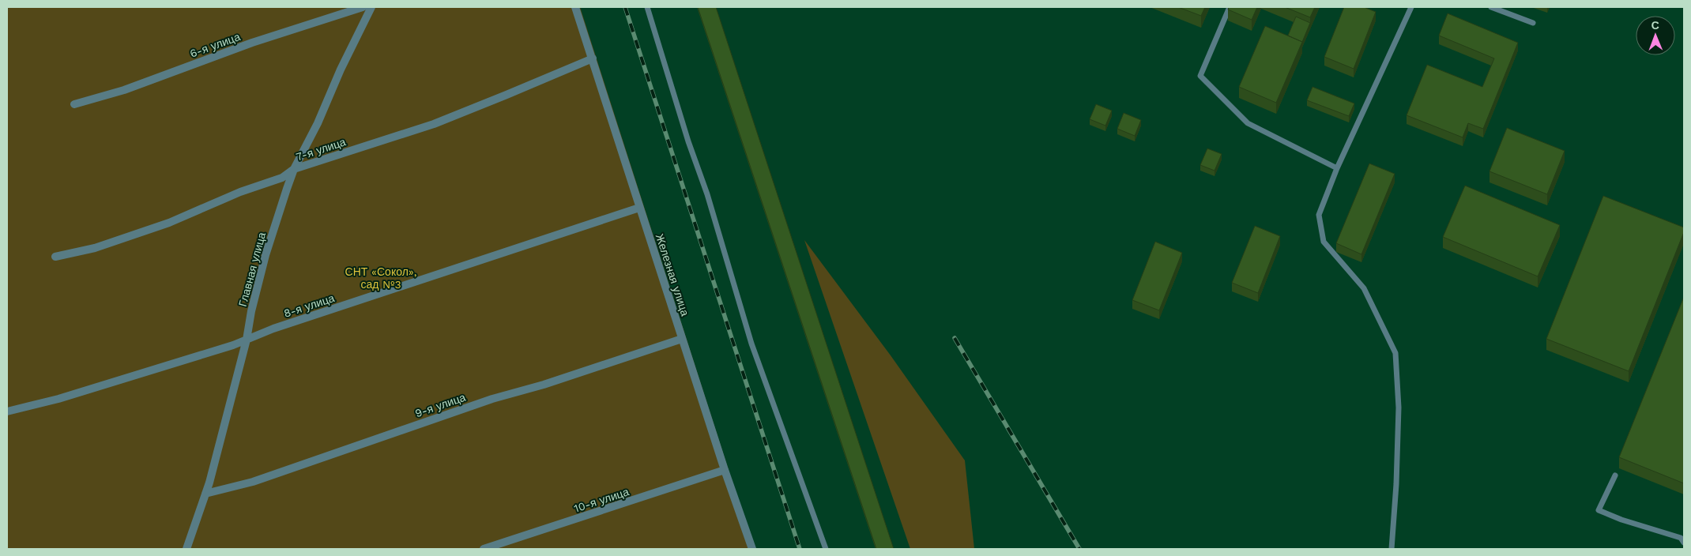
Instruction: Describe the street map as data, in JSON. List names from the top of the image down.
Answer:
{
  "streets": {
    "street": [
      "6-я улица",
      "7-я улица",
      "Главная улица",
      "Железная улица",
      "8-я улица",
      "9-я улица",
      "10-я улица"
    ]
  },
  "crossings": [
    ["7-я улица", "Главная улица"],
    ["7-я улица", "Железная улица"],
    ["Главная улица", "8-я улица"],
    ["Главная улица", "9-я улица"],
    ["Железная улица", "8-я улица"],
    ["Железная улица", "9-я улица"],
    ["Железная улица", "10-я улица"]
  ],
  "parks": ["СНТ «Сокол», сад №3"],
  "north": "top"
}
